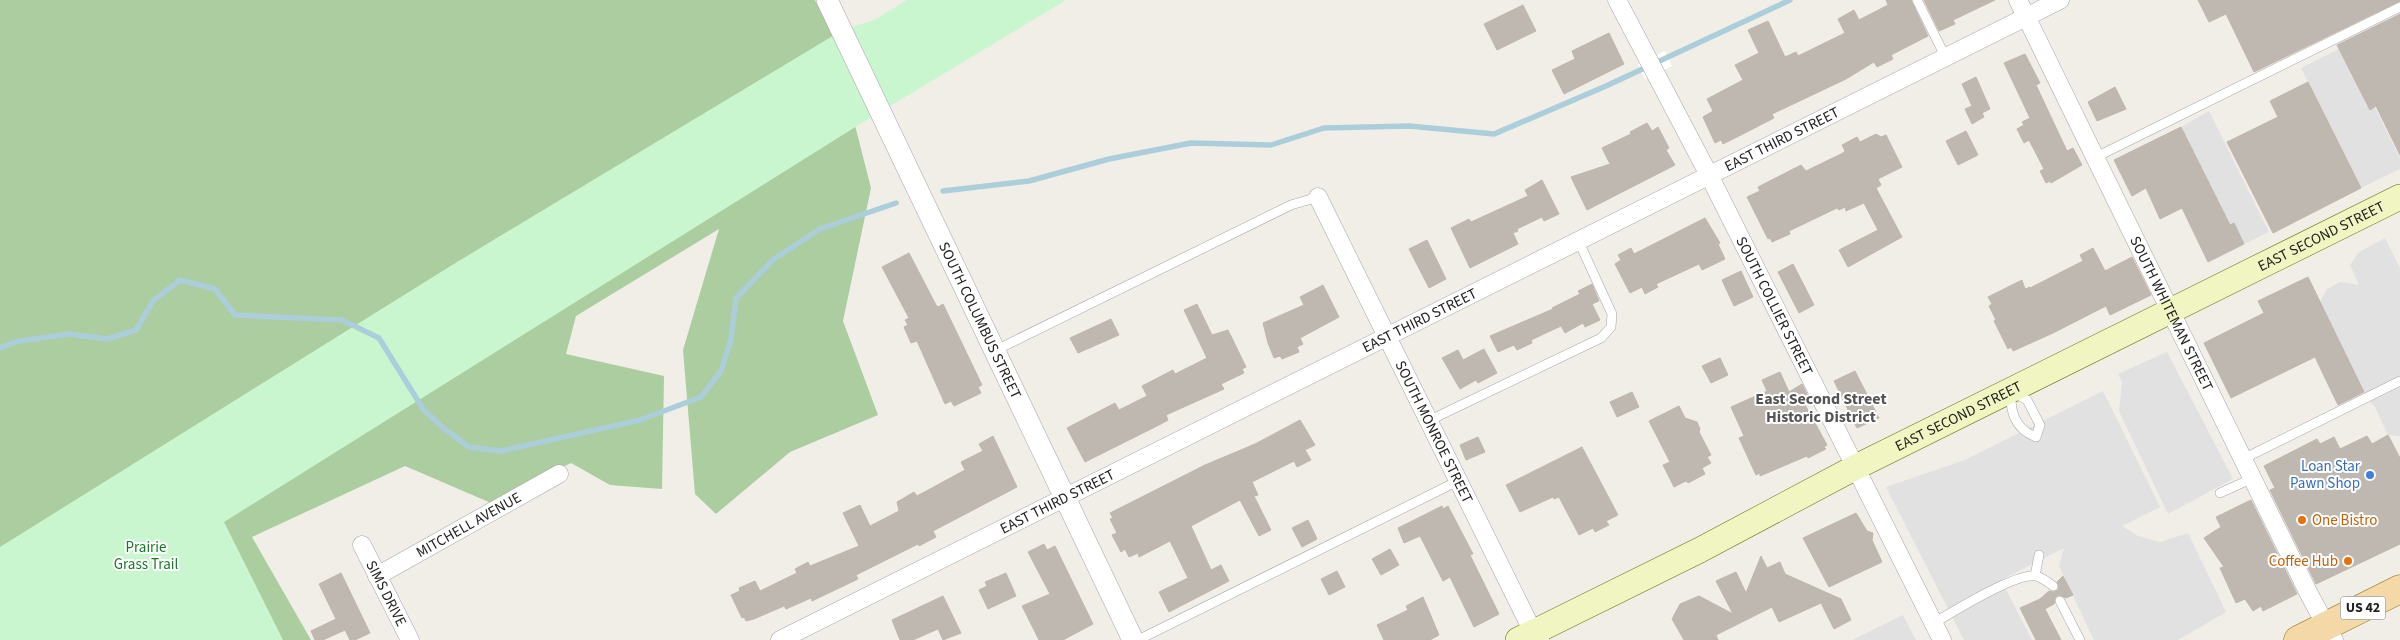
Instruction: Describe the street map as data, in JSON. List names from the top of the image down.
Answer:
{
  "streets": {
    "main road": ["EAST SECOND STREET", "US 42"],
    "street": [
      "EAST THIRD STREET",
      "SOUTH COLLIER STREET",
      "SOUTH WHITEMAN STREET",
      "SOUTH COLUMBUS STREET",
      "SOUTH MONROE STREET",
      "MITCHELL AVENUE",
      "SIMS DRIVE"
    ]
  },
  "crossings": [
    ["EAST THIRD STREET", "SOUTH COLLIER STREET"],
    ["EAST THIRD STREET", "SOUTH WHITEMAN STREET"],
    ["EAST THIRD STREET", "SOUTH COLUMBUS STREET"],
    ["EAST THIRD STREET", "SOUTH MONROE STREET"],
    ["EAST SECOND STREET", "SOUTH COLLIER STREET"],
    ["EAST SECOND STREET", "SOUTH WHITEMAN STREET"],
    ["EAST SECOND STREET", "SOUTH MONROE STREET"],
    ["SOUTH WHITEMAN STREET", "US 42"],
    ["MITCHELL AVENUE", "SIMS DRIVE"]
  ],
  "districts": ["East Second Street Historic District"],
  "parks": ["Prairie Grass Trail"],
  "places": ["Loan Star Pawn Shop", "One Bistro", "Coffee Hub"]
}
